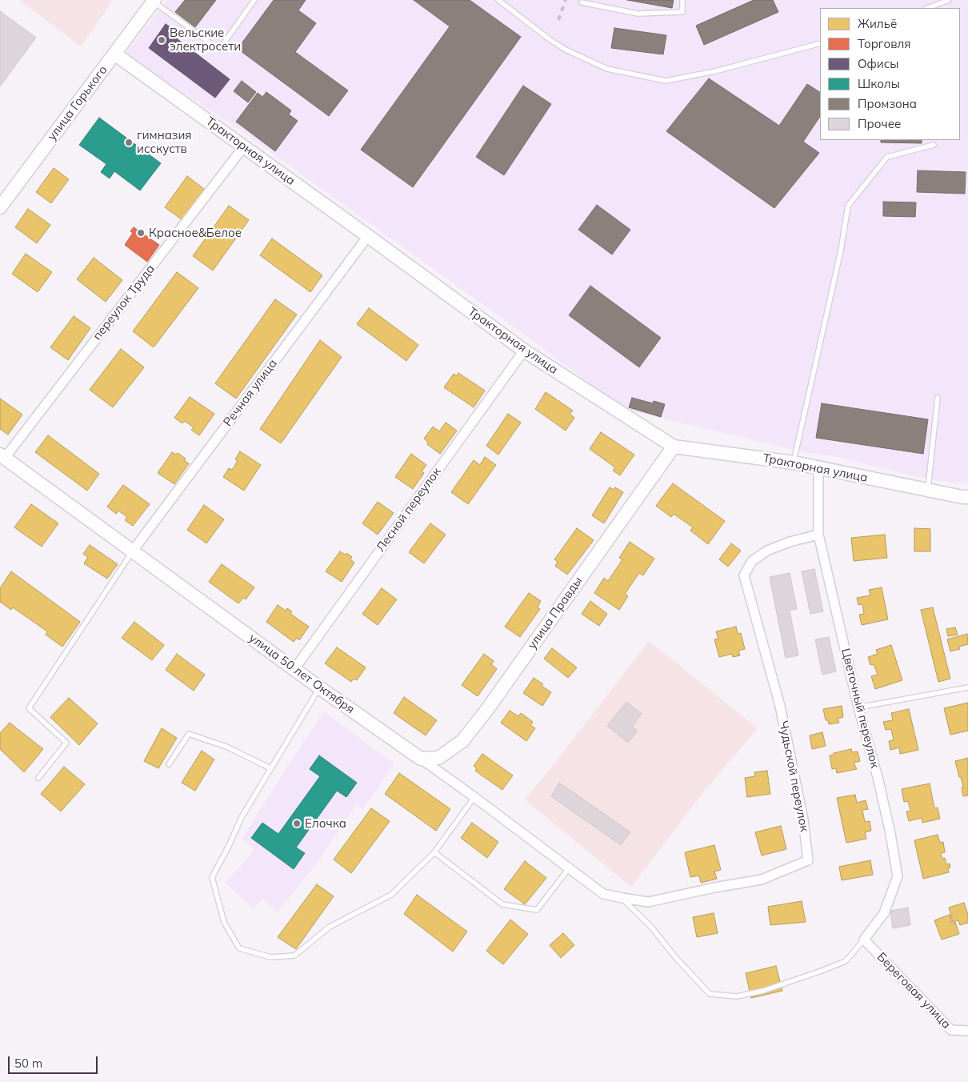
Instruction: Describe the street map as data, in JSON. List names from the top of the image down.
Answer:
{
  "streets": {
    "street": [
      "улица Горького",
      "Тракторная улица",
      "переулок Труда",
      "Речная улица",
      "Лесной переулок",
      "улица Правды",
      "улица 50 лет Октября",
      "Цветочный переулок",
      "Чудьской переулок",
      "Береговая улица"
    ]
  },
  "crossings": [
    ["улица Горького", "Тракторная улица"],
    ["Тракторная улица", "переулок Труда"],
    ["Тракторная улица", "Речная улица"],
    ["Тракторная улица", "Лесной переулок"],
    ["Тракторная улица", "улица Правды"],
    ["Тракторная улица", "Цветочный переулок"],
    ["переулок Труда", "улица 50 лет Октября"],
    ["Речная улица", "улица 50 лет Октября"],
    ["Лесной переулок", "улица 50 лет Октября"],
    ["улица Правды", "улица 50 лет Октября"],
    ["улица 50 лет Октября", "Чудьской переулок"],
    ["Цветочный переулок", "Чудьской переулок"],
    ["Цветочный переулок", "Береговая улица"]
  ],
  "places": [
    "Вельские электросети",
    "гимназия исскуств",
    "Красное&Белое",
    "Елочка"
  ],
  "legend": [
    "Жильё",
    "Торговля",
    "Офисы",
    "Школы",
    "Промзона",
    "Прочее"
  ],
  "scale_bar": "50 m"
}
